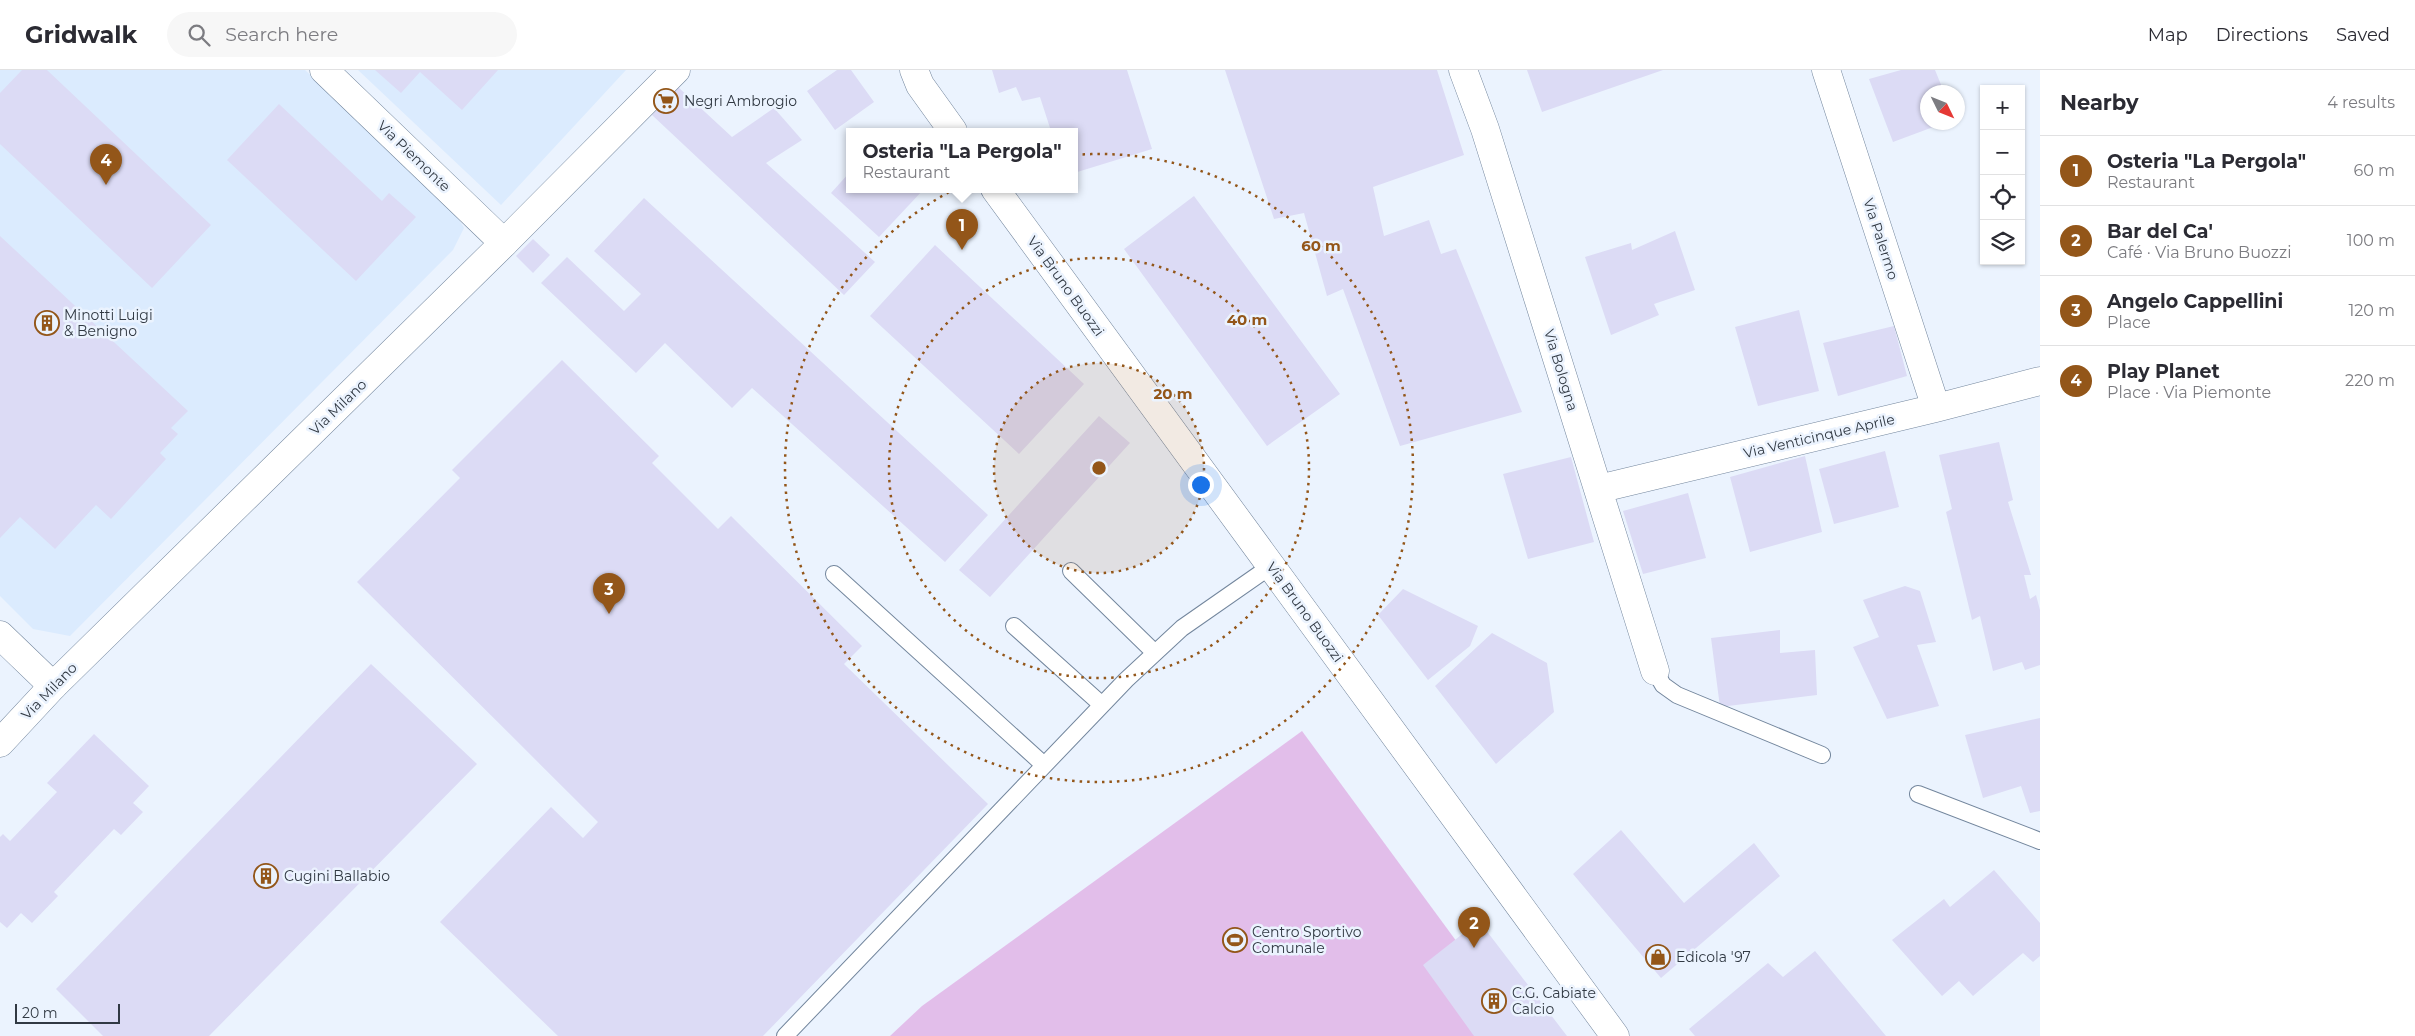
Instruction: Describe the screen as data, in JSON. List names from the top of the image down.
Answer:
{
  "streets": {
    "street": [
      "Via Piemonte",
      "Via Palermo",
      "Via Bruno Buozzi",
      "Via Bologna",
      "Via Milano",
      "Via Venticinque Aprile"
    ]
  },
  "crossings": [
    ["Via Piemonte", "Via Milano"],
    ["Via Palermo", "Via Venticinque Aprile"],
    ["Via Bologna", "Via Venticinque Aprile"]
  ],
  "places": {
    "supermarket": ["Negri Ambrogio"],
    "building": ["Minotti Luigi & Benigno", "Cugini Ballabio", "C.G. Cabiate Calcio"],
    "sports": ["Centro Sportivo Comunale"],
    "shop": ["Edicola '97"]
  },
  "scale_bar": "20 m",
  "north": "bottom right",
  "page": {
    "header": "Gridwalk",
    "search": "Search here",
    "nav": ["Map", "Directions", "Saved"],
    "heading": ["Nearby", "4 results"],
    "map_buttons": ["+", "−"],
    "popup": ["Osteria \"La Pergola\"", "Restaurant"],
    "list": [
      {
        "mark": "1",
        "name": "Osteria \"La Pergola\"",
        "note": "Restaurant",
        "value": "60 m"
      },
      {
        "mark": "2",
        "name": "Bar del Ca'",
        "note": "Café · Via Bruno Buozzi",
        "value": "100 m"
      },
      {
        "mark": "3",
        "name": "Angelo Cappellini",
        "note": "Place",
        "value": "120 m"
      },
      {
        "mark": "4",
        "name": "Play Planet",
        "note": "Place · Via Piemonte",
        "value": "220 m"
      }
    ],
    "pins": [
      "4",
      "1",
      "3",
      "2"
    ],
    "scale": "20 m"
  },
  "rings": ["60 m", "40 m", "20 m"]
}
